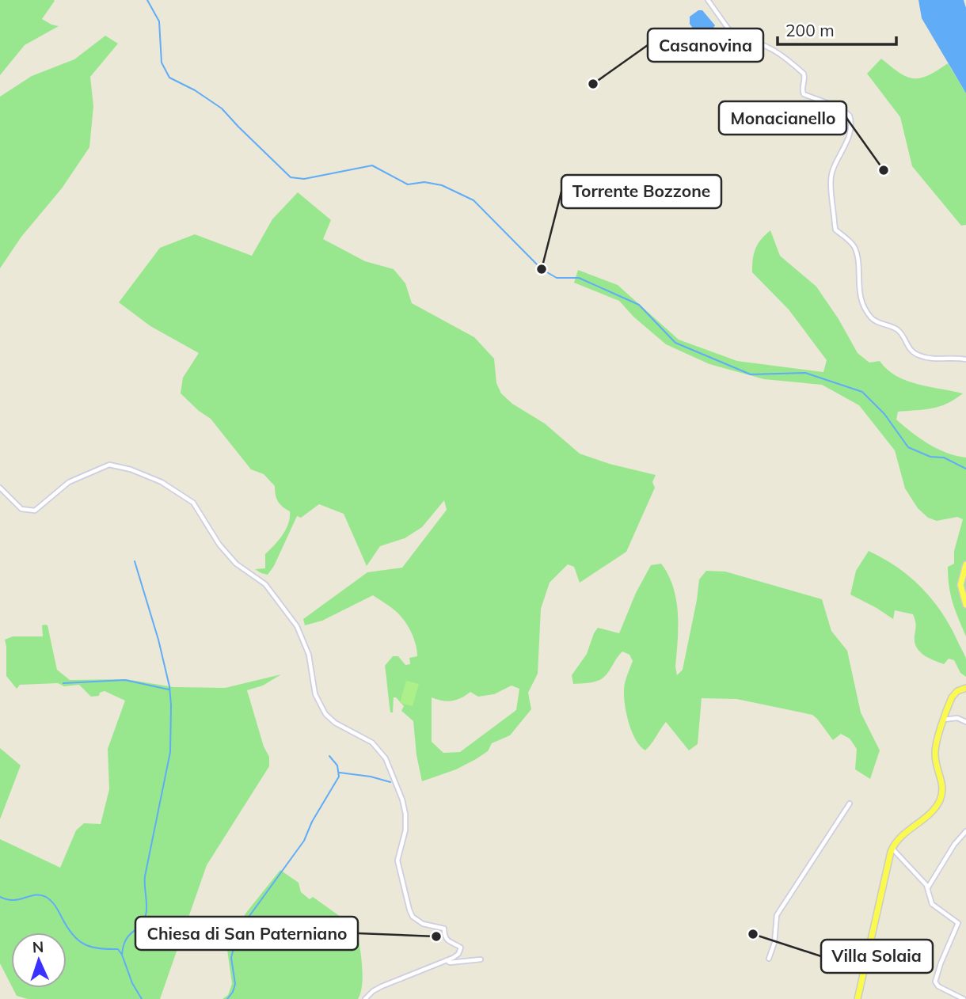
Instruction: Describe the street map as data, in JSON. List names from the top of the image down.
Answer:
{
  "places": [
    "Casanovina",
    "Monacianello",
    "Torrente Bozzone",
    "Villa Solaia",
    "Chiesa di San Paterniano"
  ],
  "scale_bar": "200 m",
  "north": "top"
}
